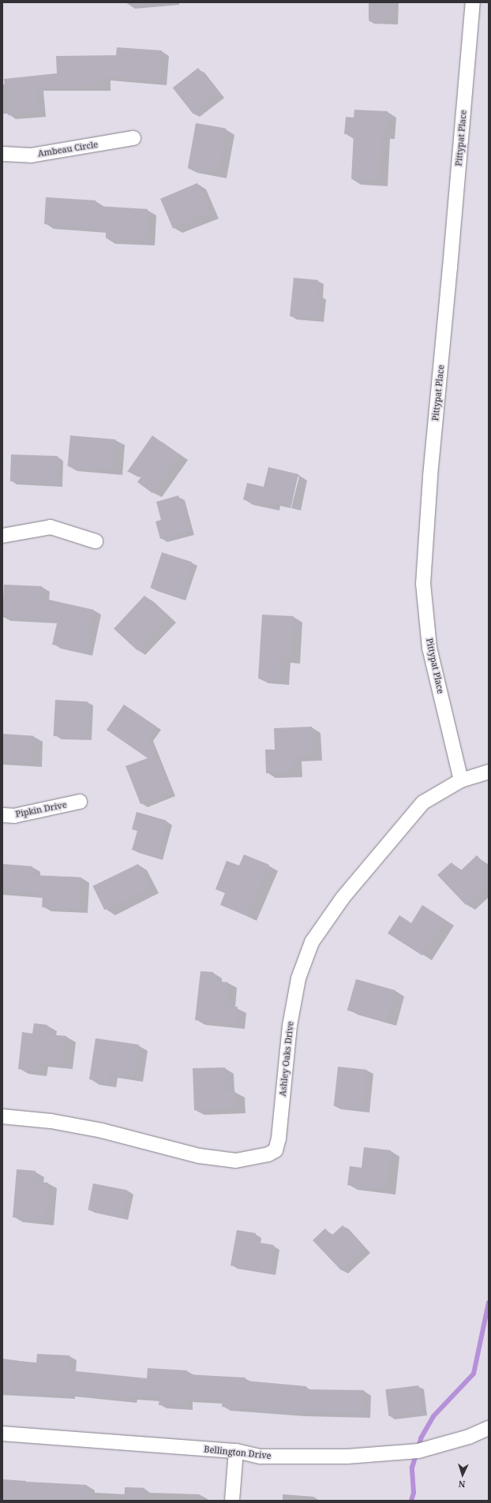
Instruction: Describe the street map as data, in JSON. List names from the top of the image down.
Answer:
{
  "streets": {
    "street": [
      "Pittypat Place",
      "Ambeau Circle",
      "Pipkin Drive",
      "Ashley Oaks Drive",
      "Bellington Drive"
    ]
  },
  "crossings": [
    ["Pittypat Place", "Ashley Oaks Drive"]
  ],
  "north": "bottom"
}
